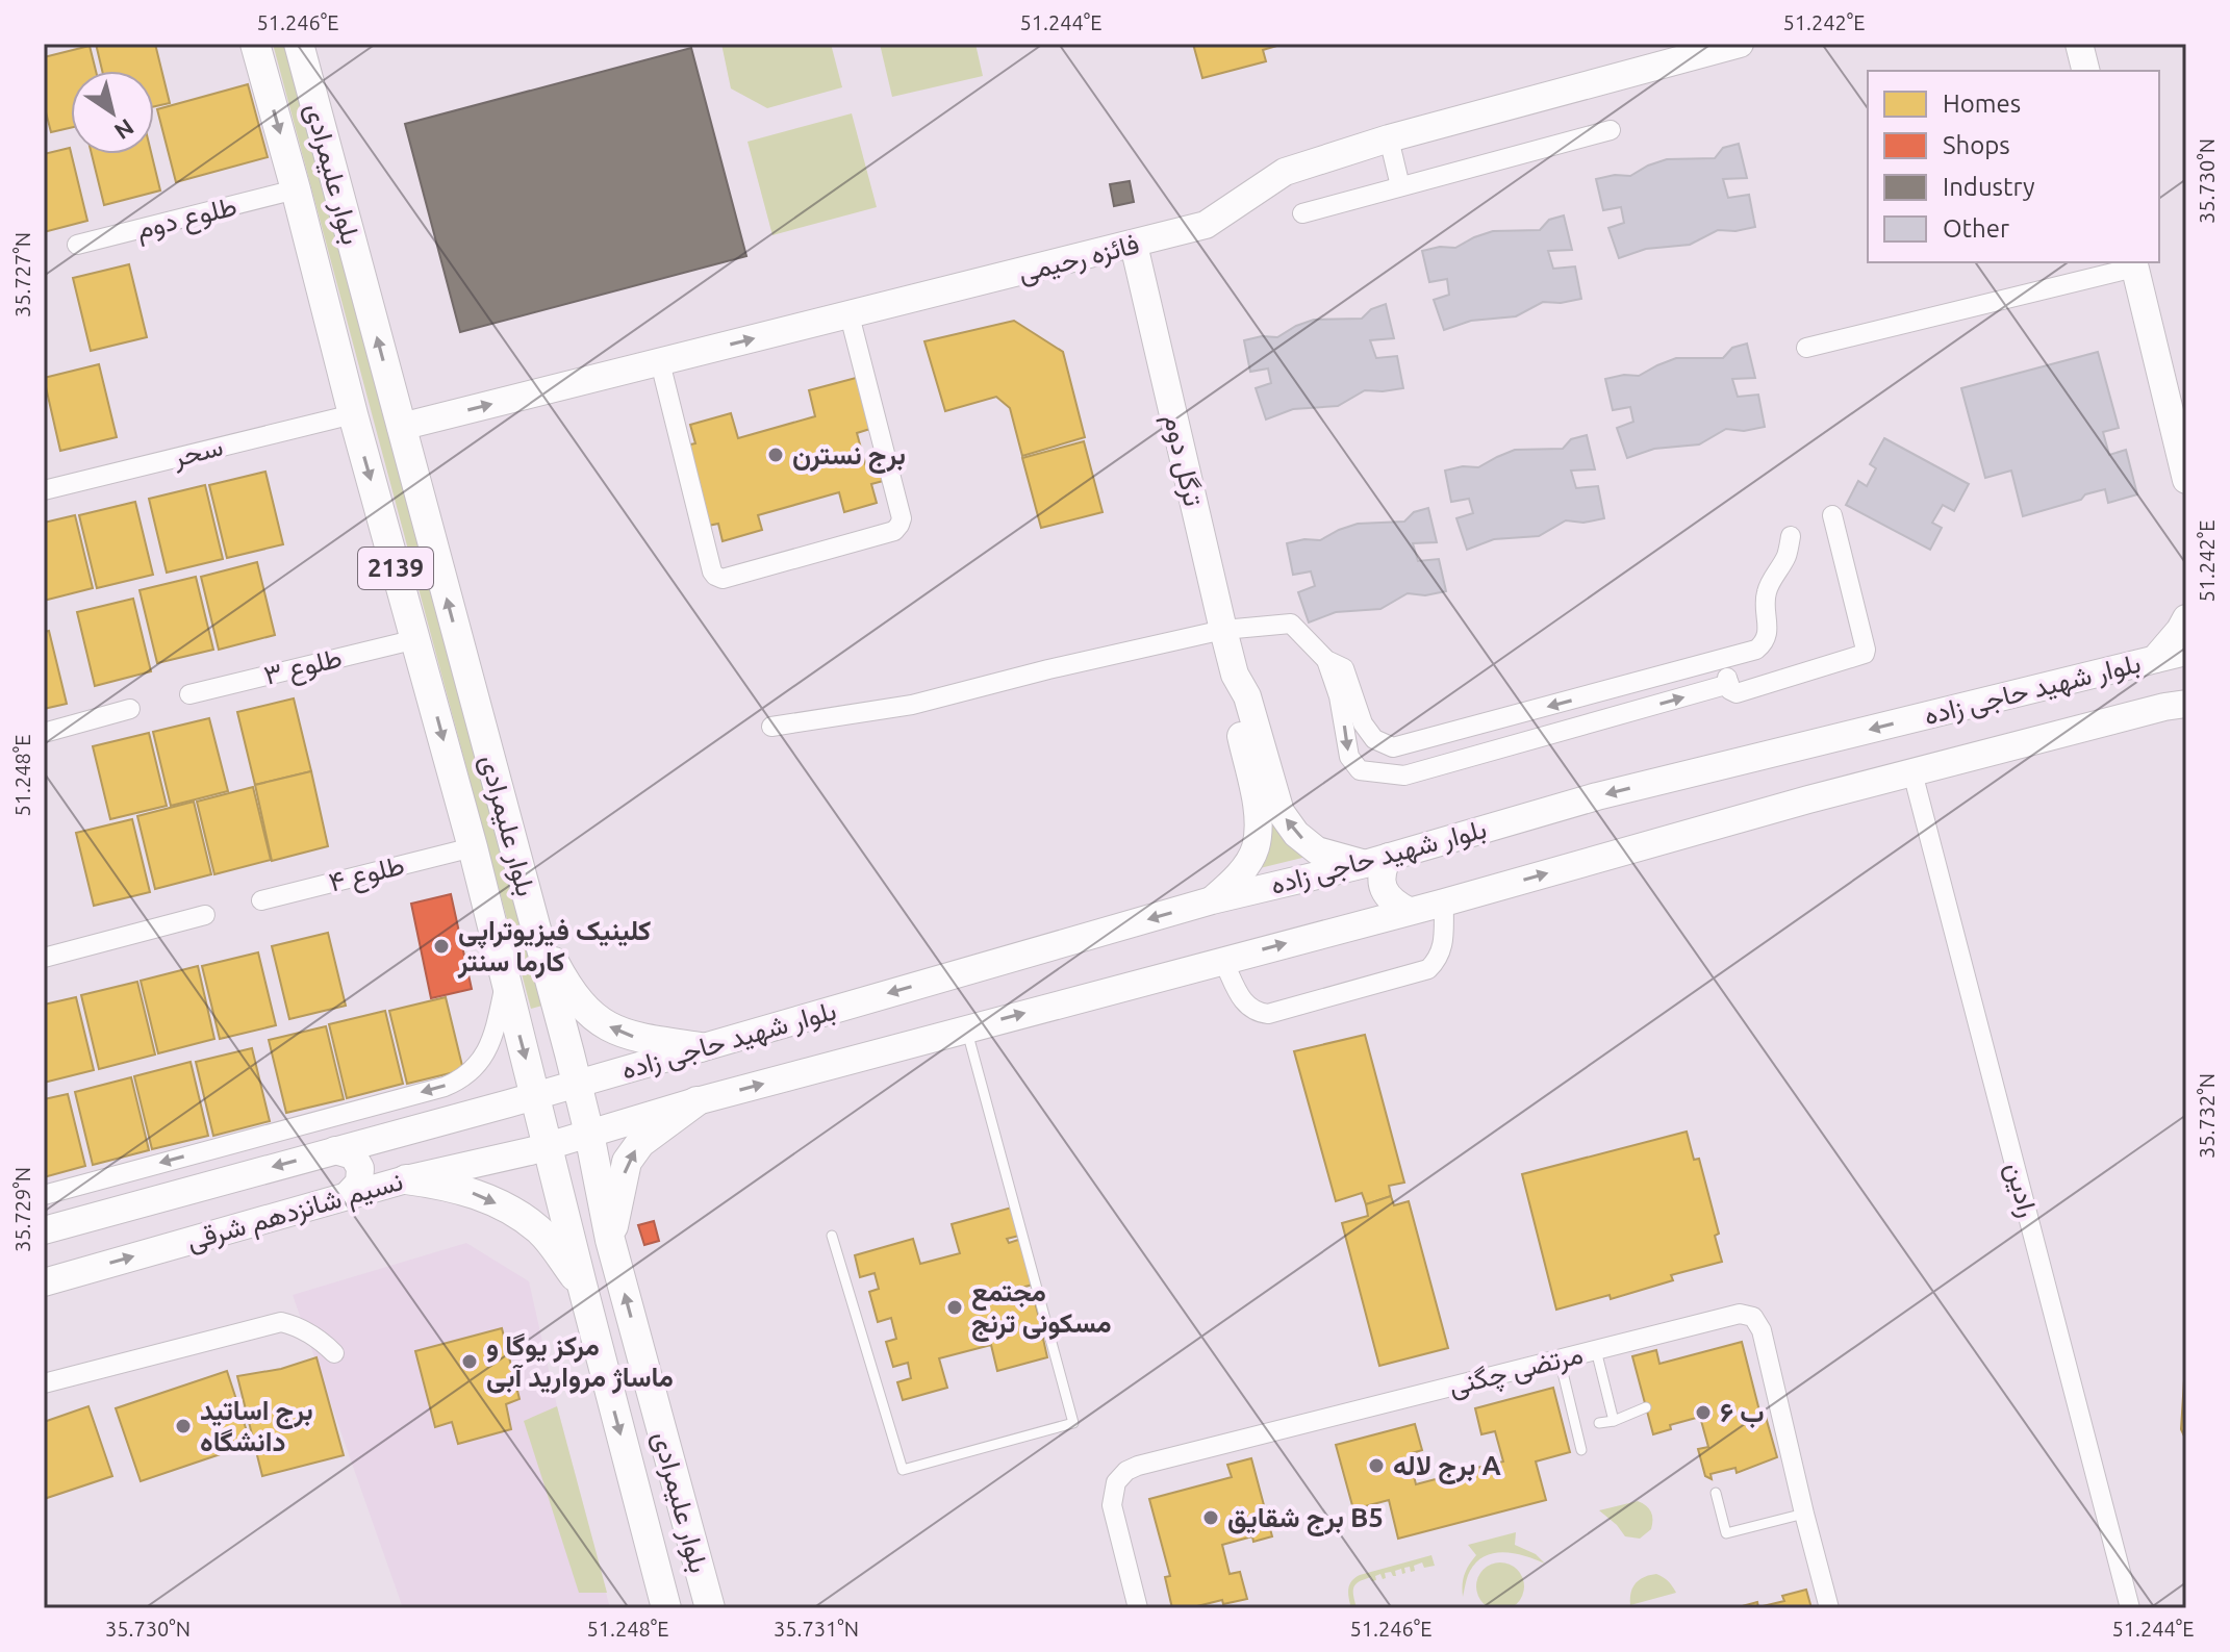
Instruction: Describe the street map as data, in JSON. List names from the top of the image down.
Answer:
{
  "streets": {
    "main road": [
      "بلوار علیمرادی",
      "فائزه رحیمی",
      "ترگل دوم",
      "2139",
      "بلوار شهید حاجی زاده",
      "نسیم شانزدهم شرقی"
    ],
    "street": [
      "طلوع دوم",
      "سحر",
      "طلوع ۳",
      "طلوع ۴",
      "رادین",
      "مرتضی چگنی"
    ]
  },
  "crossings": [
    ["بلوار علیمرادی", "طلوع دوم"],
    ["بلوار علیمرادی", "فائزه رحیمی"],
    ["بلوار علیمرادی", "سحر"],
    ["بلوار علیمرادی", "طلوع ۳"],
    ["بلوار علیمرادی", "بلوار شهید حاجی زاده"],
    ["بلوار علیمرادی", "طلوع ۴"],
    ["بلوار علیمرادی", "نسیم شانزدهم شرقی"],
    ["فائزه رحیمی", "ترگل دوم"],
    ["ترگل دوم", "بلوار شهید حاجی زاده"],
    ["بلوار شهید حاجی زاده", "رادین"],
    ["بلوار شهید حاجی زاده", "نسیم شانزدهم شرقی"]
  ],
  "places": [
    "برج نسترن",
    "کلینیک فیزیوتراپی کارما سنتر",
    "مجتمع مسکونی ترنج",
    "مرکز یوگا و ماساژ مروارید آبی",
    "ب ۶",
    "برج اساتید دانشگاه",
    "برج لاله A",
    "برج شقایق B5"
  ],
  "legend": [
    "Homes",
    "Shops",
    "Industry",
    "Other"
  ],
  "north": "bottom right",
  "coordinates": [
    "51.246°E",
    "51.244°E",
    "51.242°E",
    "35.730°N",
    "35.727°N",
    "51.248°E",
    "35.732°N",
    "35.729°N",
    "35.731°N"
  ]
}
